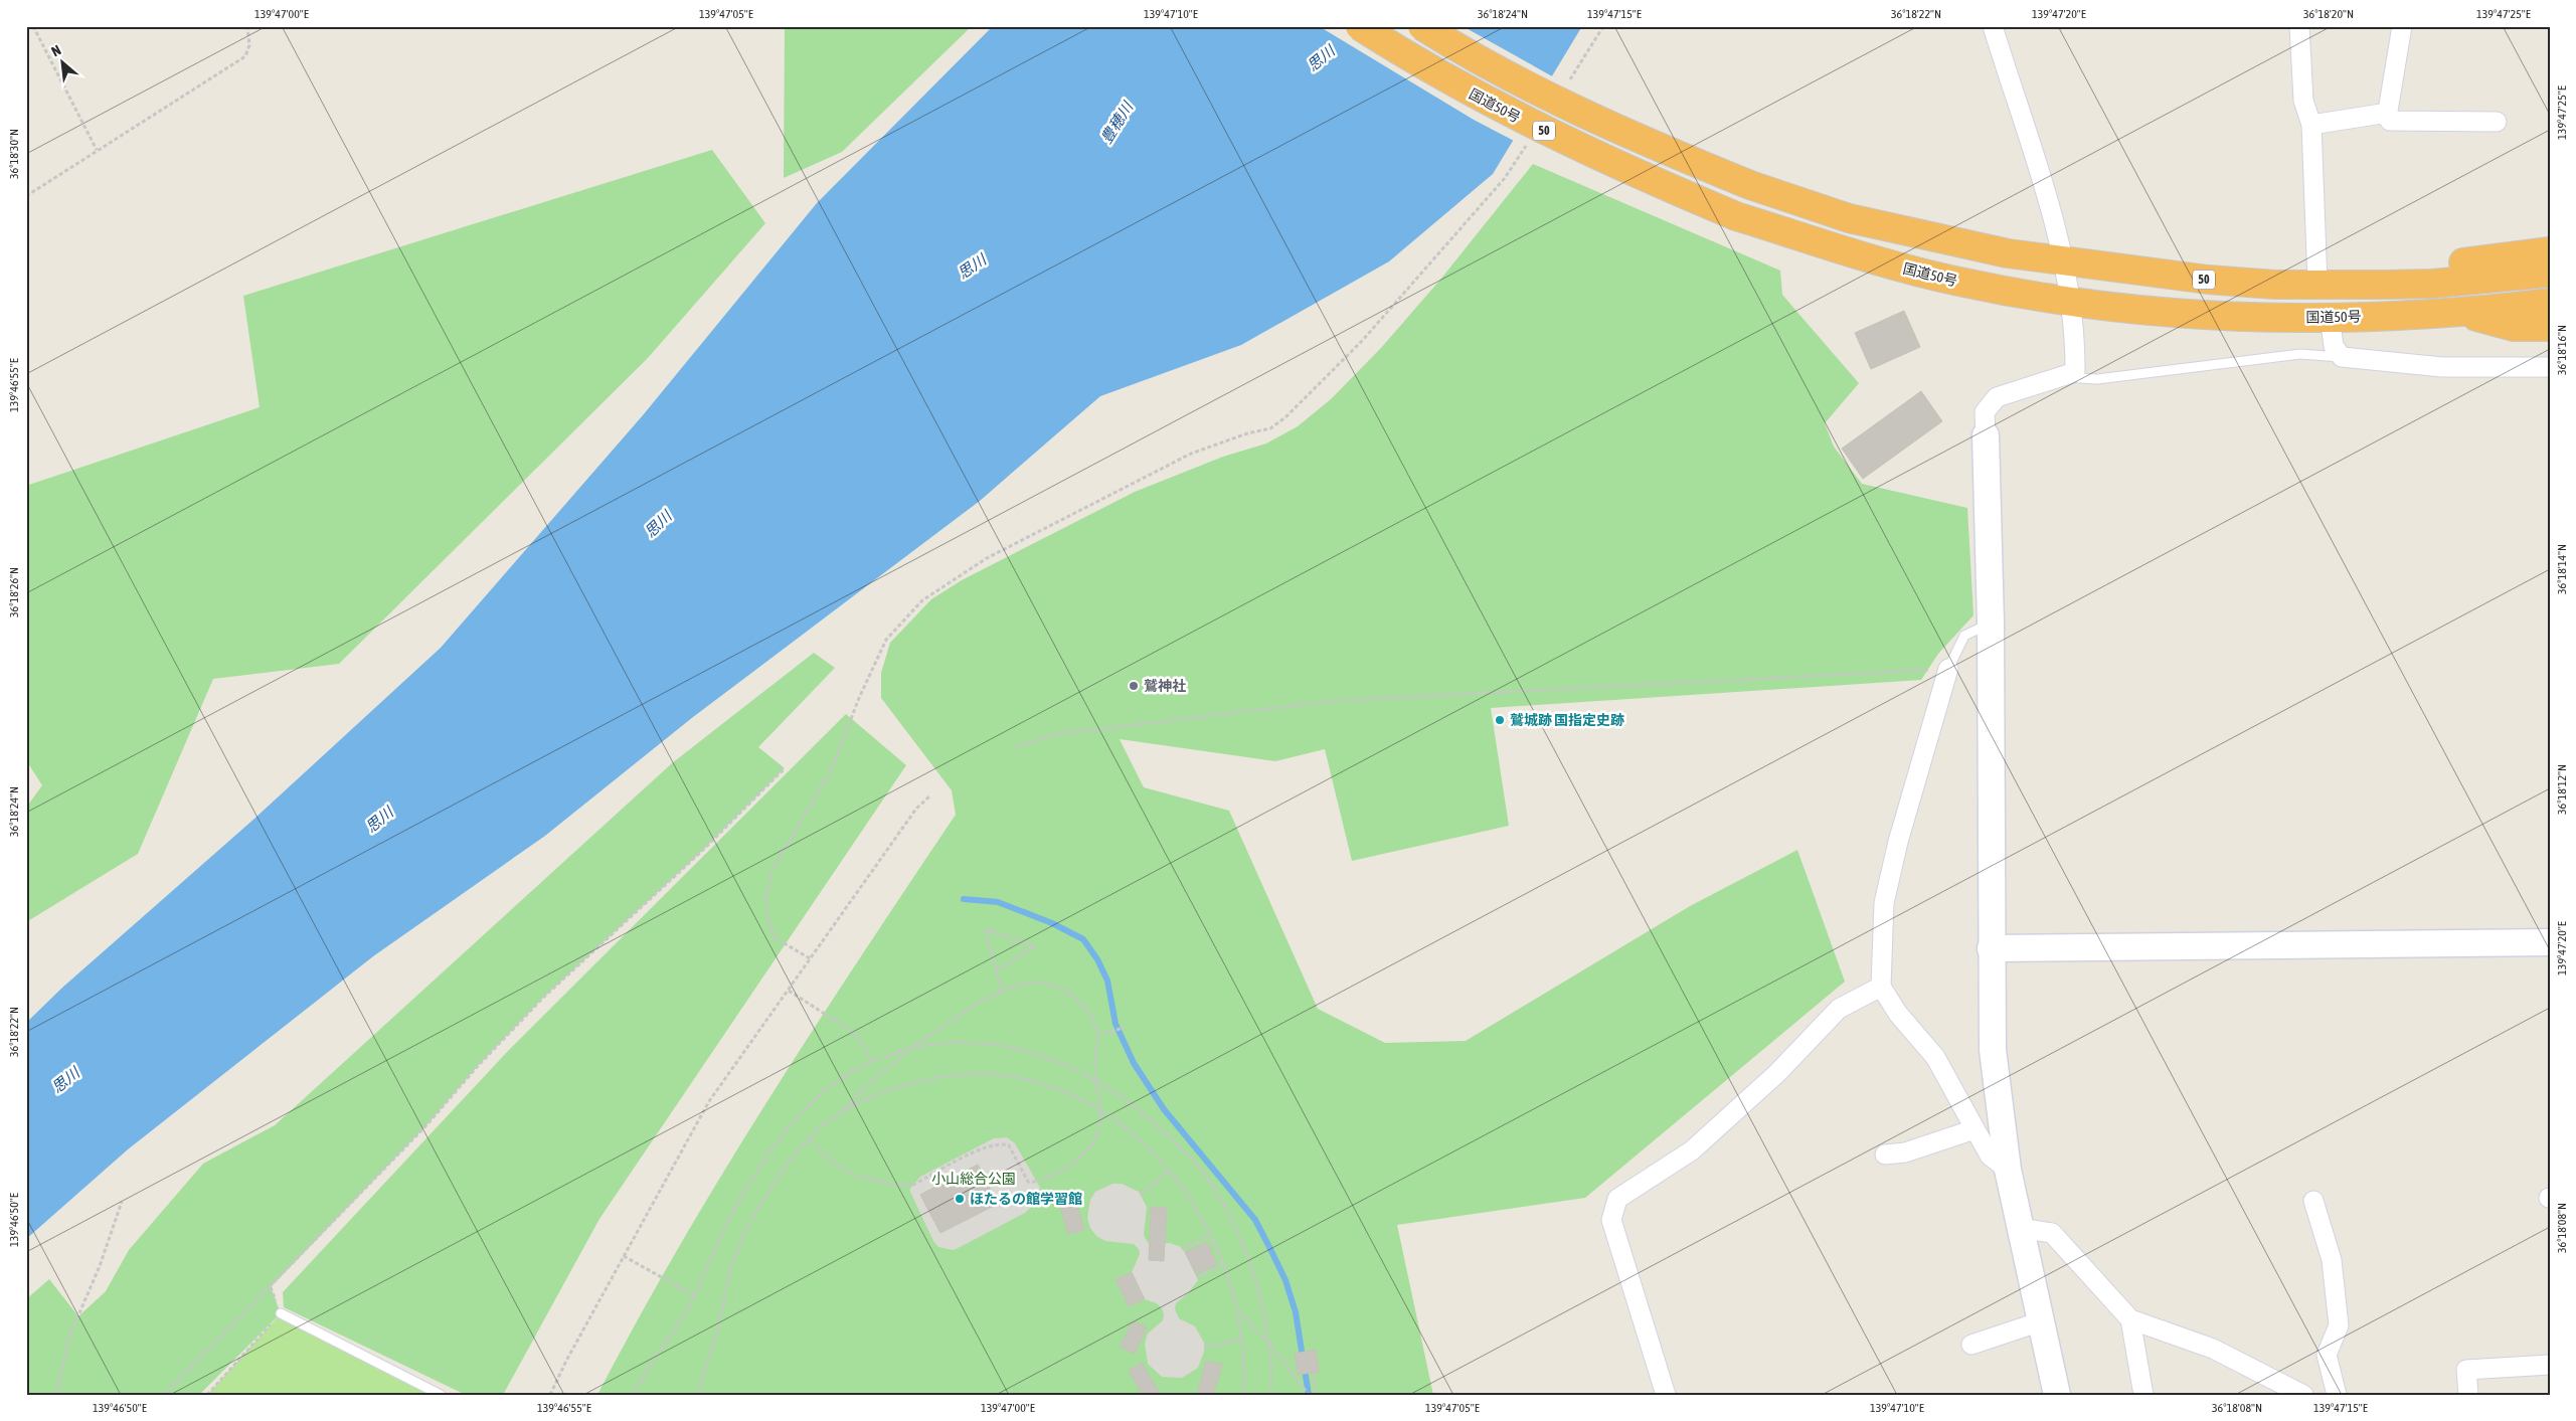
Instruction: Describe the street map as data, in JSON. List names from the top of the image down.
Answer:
{
  "streets": {
    "highway": ["国道50号", "50"]
  },
  "water": ["思川", "豊穂川"],
  "parks": ["小山総合公園"],
  "places": ["鷲神社", "鷲城跡 国指定史跡", "ほたるの館学習館"],
  "north": "top left",
  "coordinates": [
    "139°47'00\"E",
    "139°47'05\"E",
    "139°47'10\"E",
    "36°18'24\"N",
    "139°47'15\"E",
    "36°18'22\"N",
    "139°47'20\"E",
    "36°18'20\"N",
    "139°47'25\"E",
    "36°18'30\"N",
    "36°18'16\"N",
    "139°46'55\"E",
    "36°18'14\"N",
    "36°18'26\"N",
    "36°18'12\"N",
    "139°46'50\"E",
    "36°18'08\"N"
  ]
}
